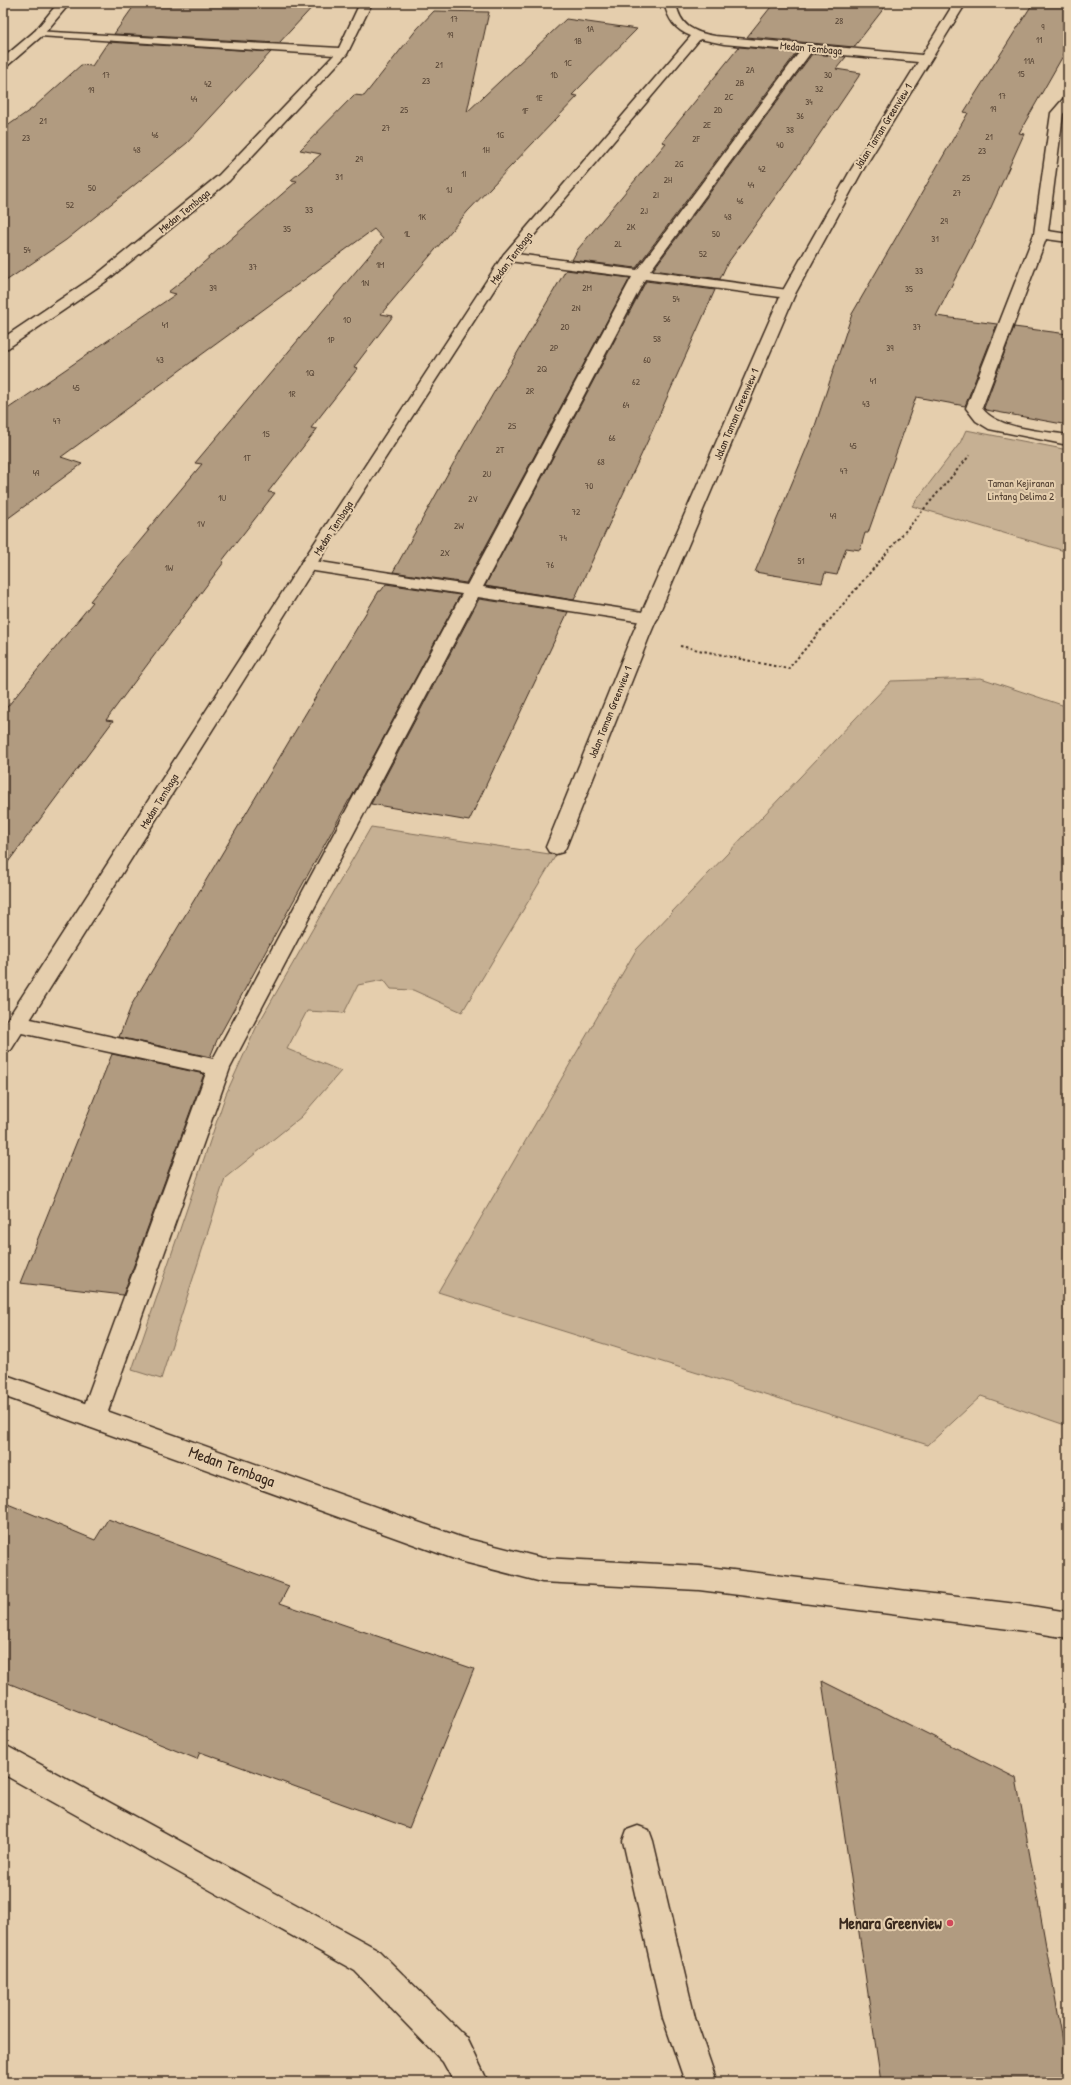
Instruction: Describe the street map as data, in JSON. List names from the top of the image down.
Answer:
{
  "streets": {
    "street": ["Medan Tembaga", "Jalan Taman Greenview 1"]
  },
  "crossings": [
    ["Medan Tembaga", "Jalan Taman Greenview 1"]
  ],
  "parks": ["Taman Kejiranan Lintang Delima 2"],
  "places": ["Menara Greenview"],
  "house_numbers": [
    "17",
    "28",
    "9",
    "1A",
    "19",
    "11",
    "1B",
    "11A",
    "1C",
    "21",
    "2A",
    "15",
    "17",
    "1D",
    "30",
    "23",
    "2B",
    "42",
    "32",
    "19",
    "17",
    "2C",
    "1E",
    "44",
    "34",
    "19",
    "25",
    "2D",
    "1F",
    "36",
    "21",
    "2E",
    "27",
    "38",
    "46",
    "1G",
    "21",
    "23",
    "2F",
    "40",
    "48",
    "1H",
    "23",
    "29",
    "2G",
    "42",
    "1I",
    "31",
    "25",
    "2H",
    "44",
    "50",
    "1J",
    "27",
    "2I",
    "46",
    "52",
    "33",
    "2J",
    "1K",
    "48",
    "29",
    "2K",
    "35",
    "1L",
    "50",
    "31",
    "2L",
    "54",
    "52",
    "1M",
    "37",
    "33",
    "1N",
    "39",
    "2M",
    "35",
    "54",
    "2N",
    "56",
    "1O",
    "41",
    "2O",
    "37",
    "58",
    "1P",
    "2P",
    "39",
    "43",
    "60",
    "2Q",
    "1Q",
    "41",
    "62",
    "45",
    "2R",
    "1R",
    "43",
    "64",
    "47",
    "2S",
    "1S",
    "66",
    "45",
    "2T",
    "1T",
    "68",
    "47",
    "49",
    "2U",
    "70",
    "1U",
    "2V",
    "72",
    "49",
    "1V",
    "2W",
    "74",
    "2X",
    "51",
    "76",
    "1W"
  ]
}
